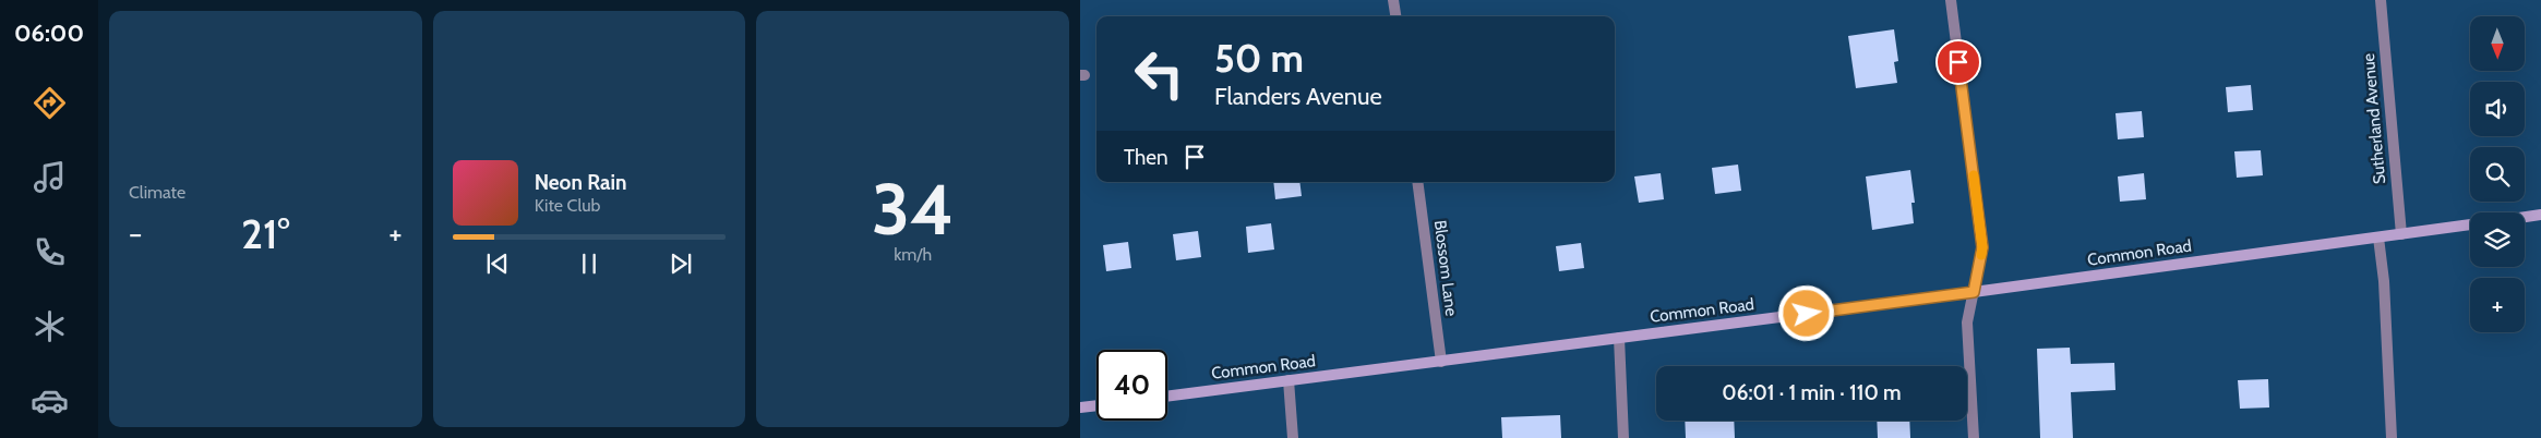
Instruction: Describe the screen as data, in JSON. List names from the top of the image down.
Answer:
{
  "streets": {
    "street": ["Sutherland Avenue", "Common Road", "Blossom Lane"]
  },
  "crossings": [
    ["Sutherland Avenue", "Common Road"],
    ["Common Road", "Blossom Lane"]
  ],
  "north": "bottom",
  "page": {
    "tabs": "06:00",
    "tile": [
      "Climate",
      ["34", "km/h"]
    ],
    "map_buttons": "+",
    "turn": ["50 m", "Flanders Avenue"],
    "then": "Then",
    "song": ["Neon Rain", "Kite Club"],
    "heat": ["−", "21°", "+"],
    "limit": "40",
    "trip": "06:01 · 1 min · 110 m"
  }
}
